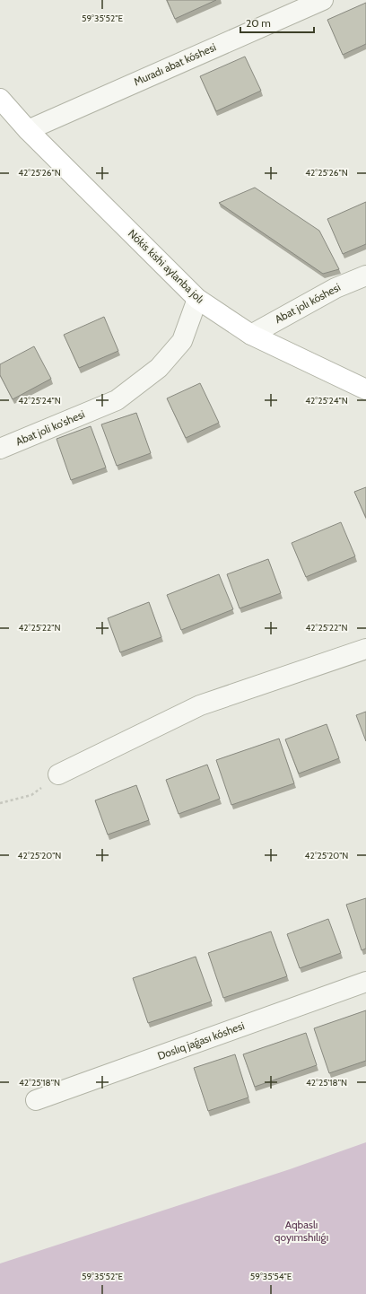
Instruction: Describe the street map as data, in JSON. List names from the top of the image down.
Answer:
{
  "streets": {
    "main road": ["Nókis kishi aylanba jolı"],
    "street": [
      "Muradı abat kóshesi",
      "Abat jolı kóshesi",
      "Abat joli ko'shesi",
      "Doslıq jaǵası kóshesi"
    ]
  },
  "crossings": [
    ["Muradı abat kóshesi", "Nókis kishi aylanba jolı"],
    ["Nókis kishi aylanba jolı", "Abat jolı kóshesi"],
    ["Nókis kishi aylanba jolı", "Abat joli ko'shesi"]
  ],
  "parks": ["Aqbaslı qoyımshılıǵı"],
  "scale_bar": "20 m",
  "coordinates": [
    "59°35'52\"E",
    "42°25'26\"N",
    "42°25'24\"N",
    "42°25'22\"N",
    "42°25'20\"N",
    "42°25'18\"N",
    "59°35'54\"E"
  ]
}
